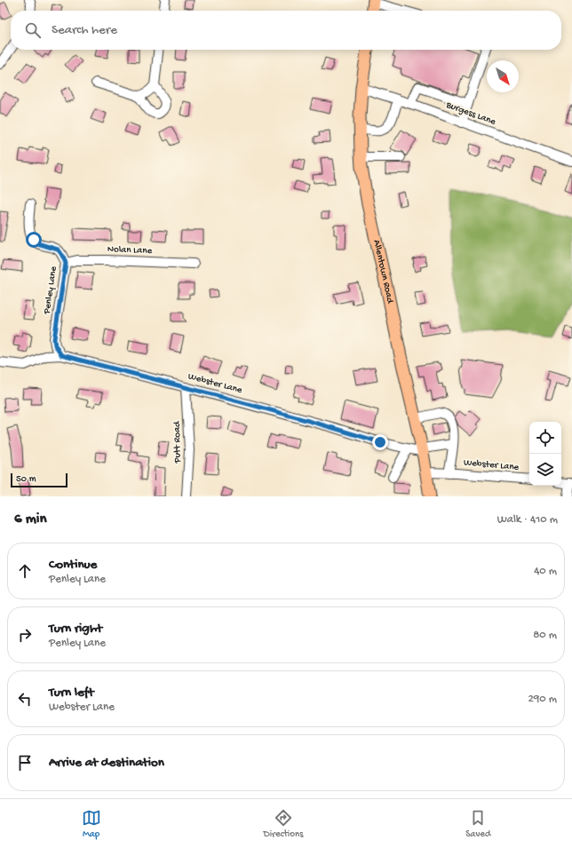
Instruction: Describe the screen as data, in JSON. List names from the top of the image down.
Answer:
{
  "streets": {
    "main road": ["Allentown Road"],
    "street": [
      "Burgess Lane",
      "Nolan Lane",
      "Penley Lane",
      "Webster Lane",
      "Putt Road"
    ]
  },
  "crossings": [
    ["Burgess Lane", "Allentown Road"],
    ["Nolan Lane", "Penley Lane"],
    ["Allentown Road", "Webster Lane"],
    ["Penley Lane", "Webster Lane"],
    ["Webster Lane", "Putt Road"]
  ],
  "scale_bar": "50 m",
  "north": "bottom right",
  "page": {
    "search": "Search here",
    "scale": "50 m",
    "heading": ["6 min", "Walk · 410 m"],
    "list": [
      ["Continue", "Penley Lane", "40 m"],
      ["Turn right", "Penley Lane", "80 m"],
      ["Turn left", "Webster Lane", "290 m"],
      "Arrive at destination"
    ],
    "nav": ["Map", "Directions", "Saved"]
  }
}
